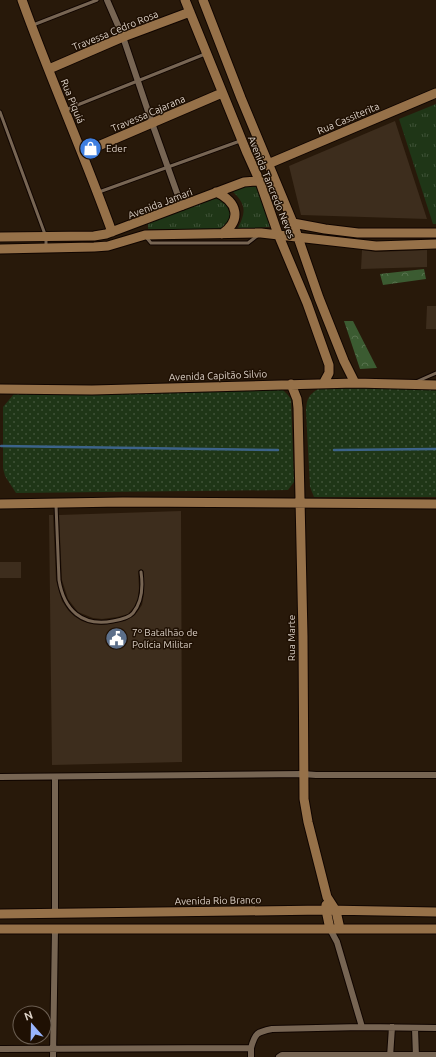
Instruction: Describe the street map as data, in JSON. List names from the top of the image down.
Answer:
{
  "streets": {
    "main road": [
      "Travessa Cedro Rosa",
      "Rua Piquiá",
      "Travessa Cajarana",
      "Rua Cassiterita",
      "Avenida Tancredo Neves",
      "Avenida Jamari",
      "Avenida Capitão Silvio",
      "Rua Marte",
      "Avenida Rio Branco"
    ]
  },
  "crossings": [
    ["Travessa Cedro Rosa", "Rua Piquiá"],
    ["Travessa Cedro Rosa", "Avenida Tancredo Neves"],
    ["Rua Piquiá", "Travessa Cajarana"],
    ["Rua Piquiá", "Avenida Jamari"],
    ["Travessa Cajarana", "Avenida Tancredo Neves"],
    ["Rua Cassiterita", "Avenida Tancredo Neves"],
    ["Avenida Tancredo Neves", "Avenida Jamari"],
    ["Avenida Tancredo Neves", "Avenida Capitão Silvio"],
    ["Avenida Capitão Silvio", "Rua Marte"]
  ],
  "places": {
    "shop": ["Eder"],
    "public building": ["7º Batalhão de Polícia Militar"]
  },
  "north": "top"
}
